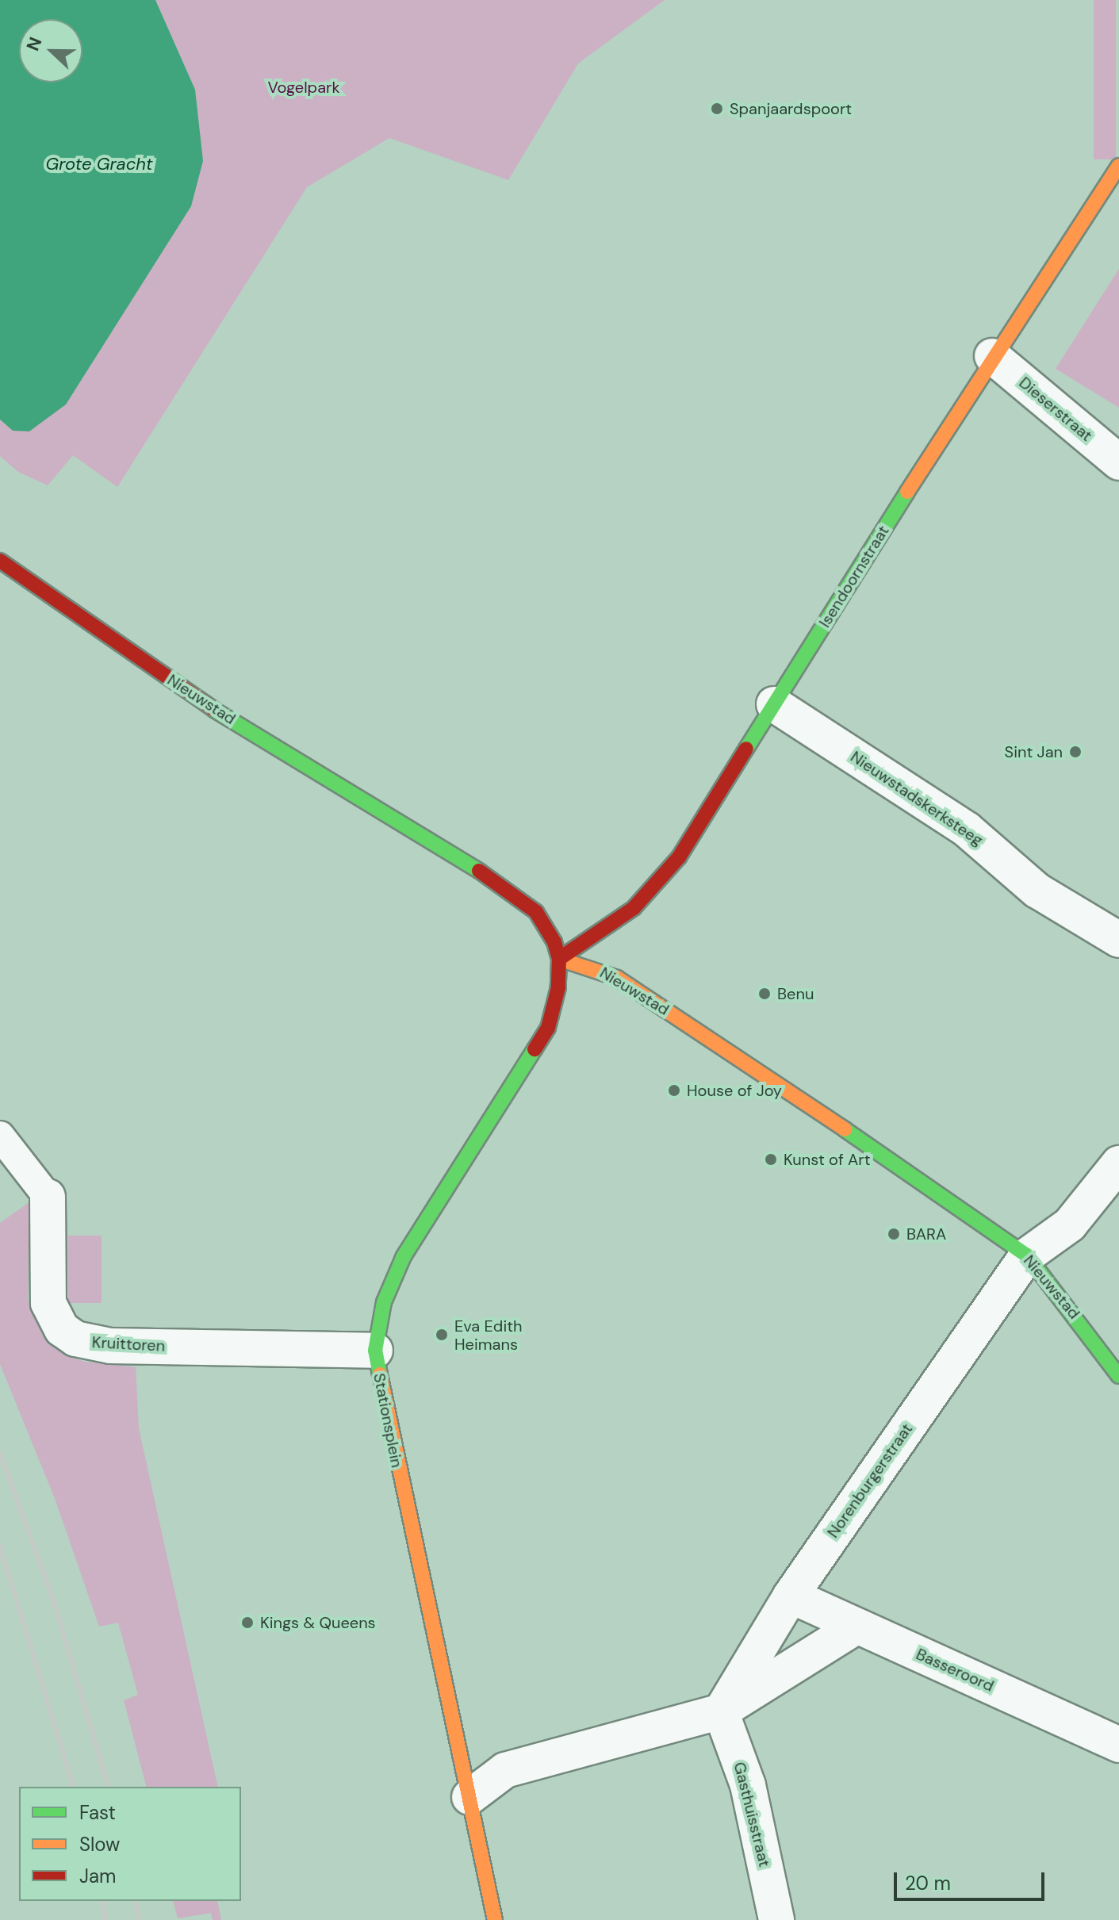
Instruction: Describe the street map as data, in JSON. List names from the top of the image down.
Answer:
{
  "streets": {
    "street": [
      "Dieserstraat",
      "Isendoornstraat",
      "Nieuwstad",
      "Nieuwstadskerksteeg",
      "Kruittoren",
      "Stationsplein",
      "Norenburgerstraat",
      "Basseroord",
      "Gasthuisstraat"
    ]
  },
  "crossings": [
    ["Dieserstraat", "Isendoornstraat"],
    ["Isendoornstraat", "Nieuwstad"],
    ["Isendoornstraat", "Nieuwstadskerksteeg"],
    ["Isendoornstraat", "Stationsplein"],
    ["Nieuwstad", "Stationsplein"],
    ["Nieuwstad", "Norenburgerstraat"],
    ["Kruittoren", "Stationsplein"],
    ["Norenburgerstraat", "Basseroord"],
    ["Norenburgerstraat", "Gasthuisstraat"]
  ],
  "water": ["Grote Gracht"],
  "parks": ["Vogelpark"],
  "places": [
    "Spanjaardspoort",
    "Sint Jan",
    "Benu",
    "House of Joy",
    "Kunst of Art",
    "BARA",
    "Eva Edith Heimans",
    "Kings & Queens"
  ],
  "legend": ["Fast", "Slow", "Jam"],
  "scale_bar": "20 m",
  "north": "left"
}
